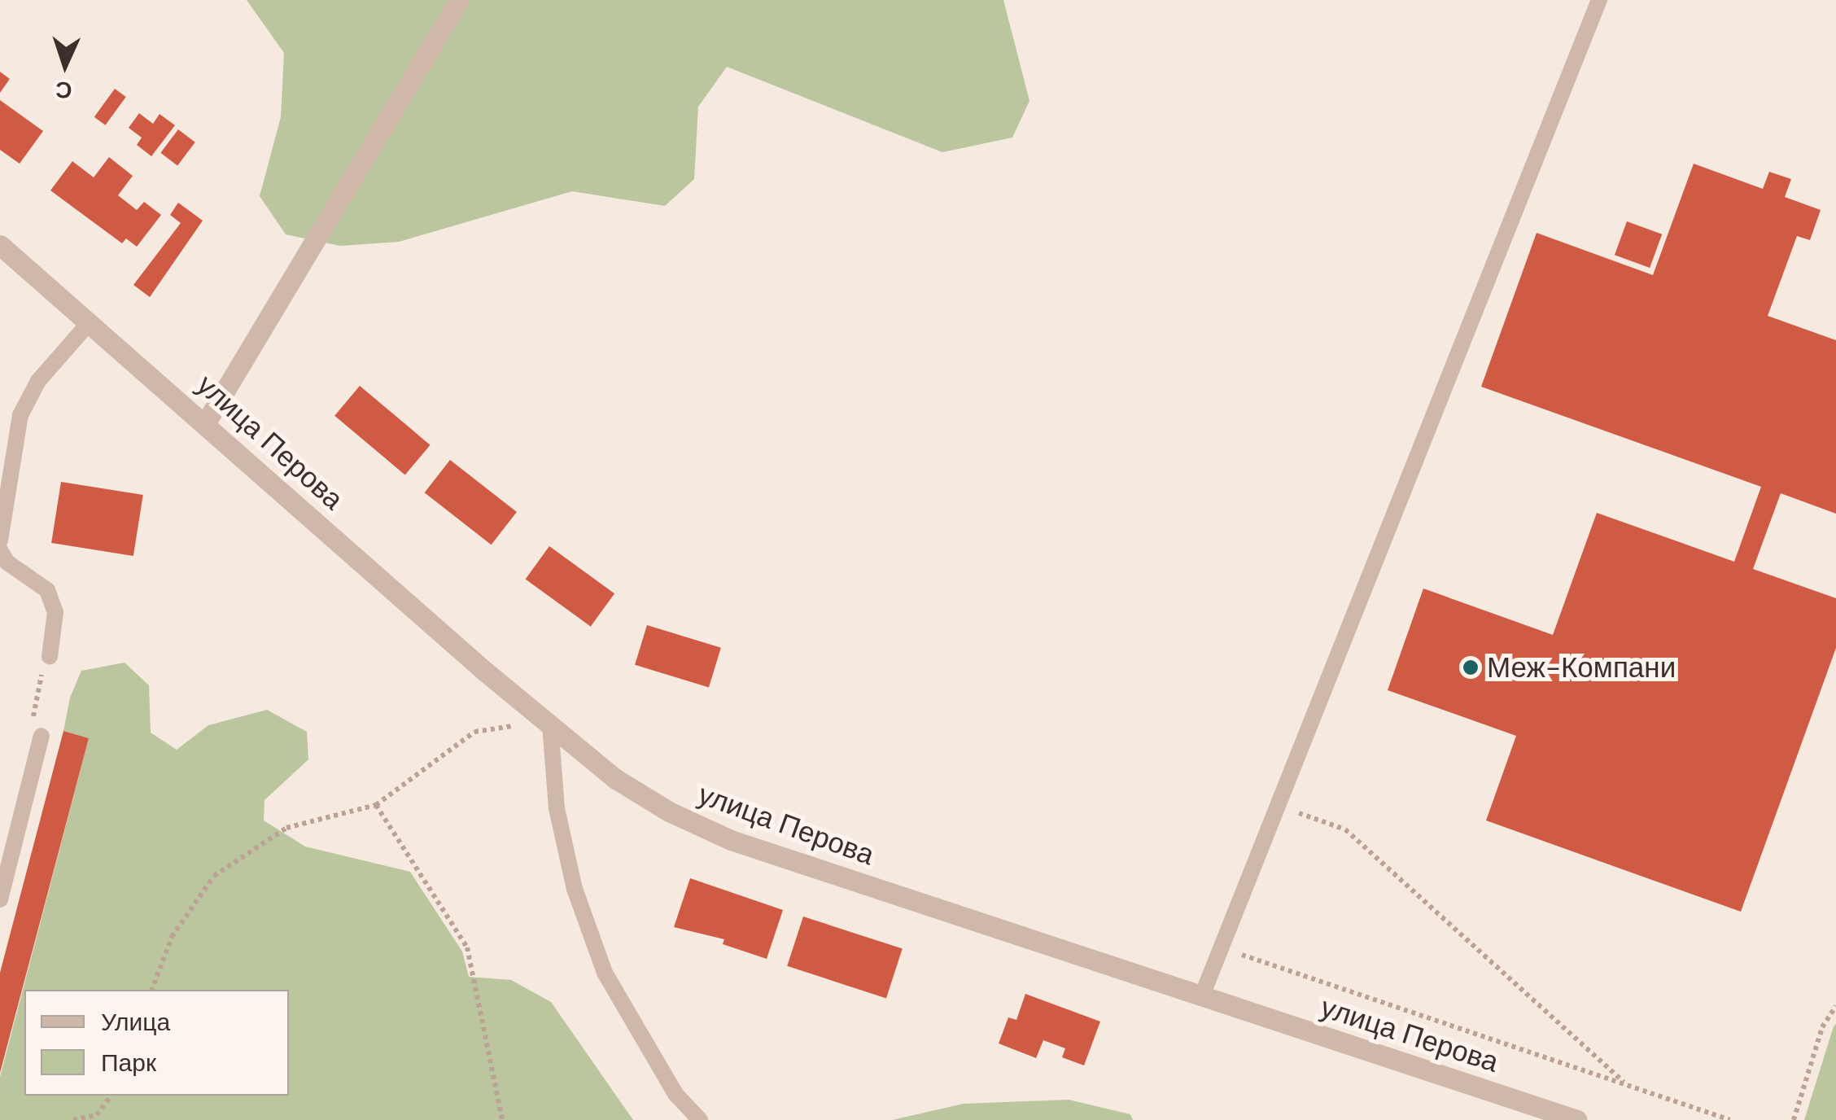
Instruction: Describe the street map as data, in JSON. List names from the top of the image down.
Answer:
{
  "streets": {
    "street": ["улица Перова"]
  },
  "places": ["Меж-Компани"],
  "legend": ["Улица", "Парк"],
  "north": "bottom"
}
